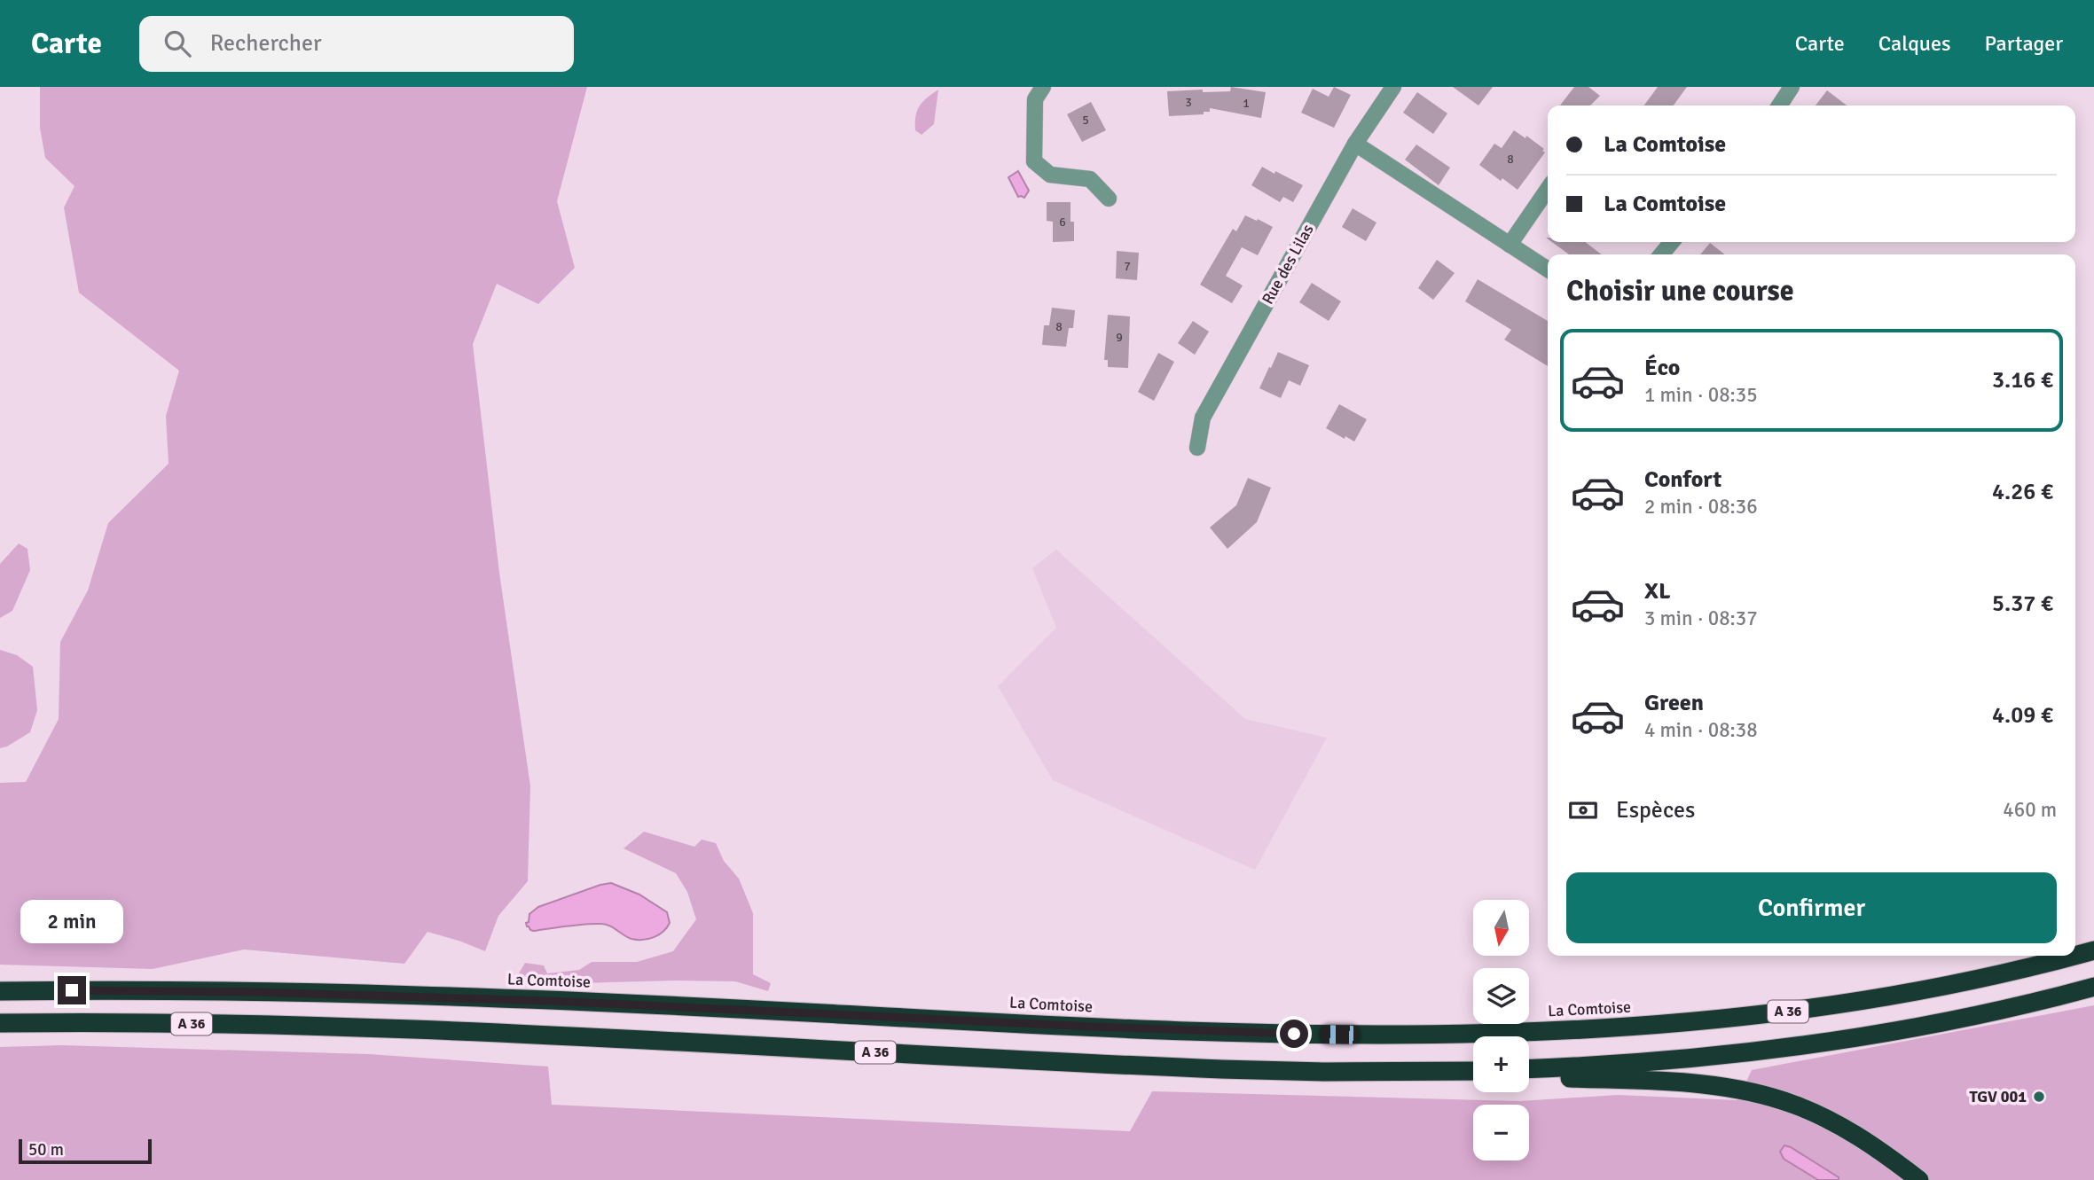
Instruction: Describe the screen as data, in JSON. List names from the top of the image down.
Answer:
{
  "streets": {
    "highway": ["La Comtoise", "A 36"],
    "street": ["Rue des Lilas"]
  },
  "places": ["TGV 001"],
  "house_numbers": [
    "3",
    "1",
    "5",
    "8",
    "6",
    "7",
    "8",
    "9"
  ],
  "scale_bar": "50 m",
  "north": "bottom",
  "page": {
    "header": "Carte",
    "search": "Rechercher",
    "nav": ["Carte", "Calques", "Partager"],
    "banner": ["La Comtoise", "La Comtoise"],
    "heading": "Choisir une course",
    "list": [
      {
        "name": "Éco",
        "note": "1 min · 08:35",
        "value": "3.16 €"
      },
      {
        "name": "Confort",
        "note": "2 min · 08:36",
        "value": "4.26 €"
      },
      {
        "name": "XL",
        "note": "3 min · 08:37",
        "value": "5.37 €"
      },
      {
        "name": "Green",
        "note": "4 min · 08:38",
        "value": "4.09 €"
      }
    ],
    "pay": ["Espèces", "460 m"],
    "buttons": "Confirmer",
    "map_buttons": ["+", "−"],
    "bubble": "2 min",
    "scale": "50 m"
  }
}
